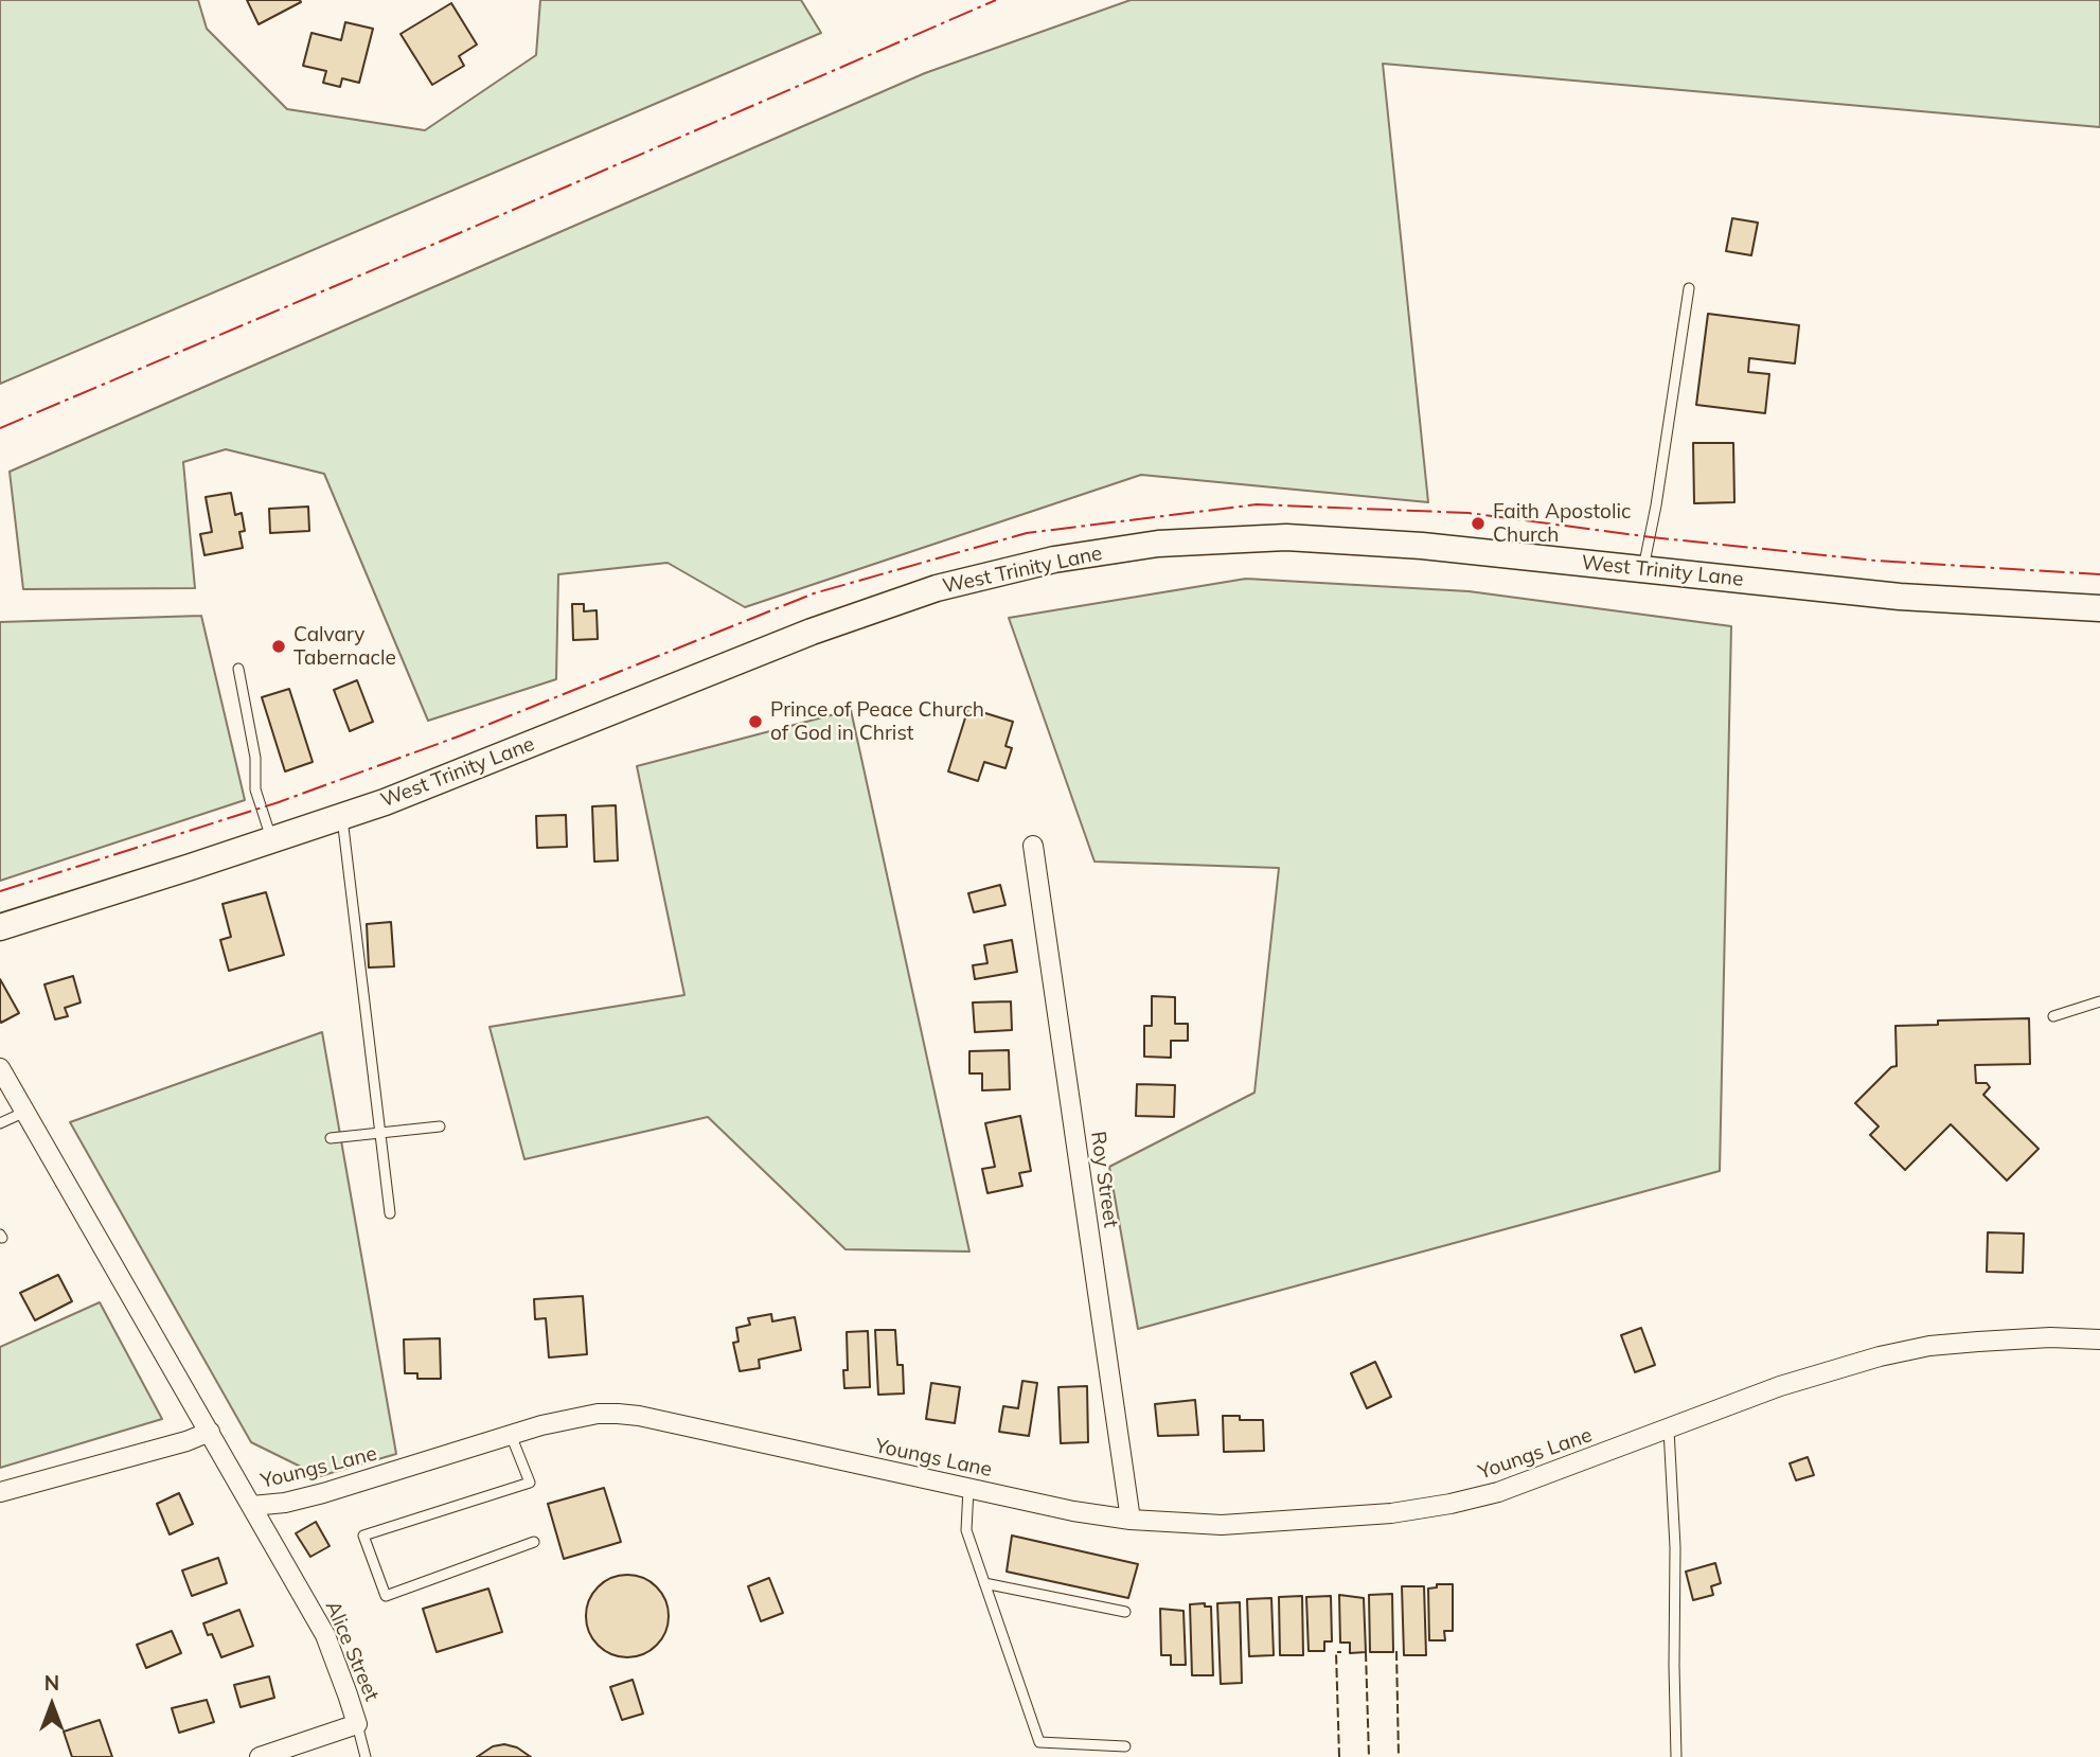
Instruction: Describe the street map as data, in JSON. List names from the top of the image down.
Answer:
{
  "streets": {
    "main road": ["West Trinity Lane"],
    "street": ["Roy Street", "Youngs Lane", "Alice Street"]
  },
  "crossings": [
    ["Roy Street", "Youngs Lane"],
    ["Youngs Lane", "Alice Street"]
  ],
  "places": ["Faith Apostolic Church", "Calvary Tabernacle", "Prince of Peace Church of God in Christ"],
  "north": "top"
}
